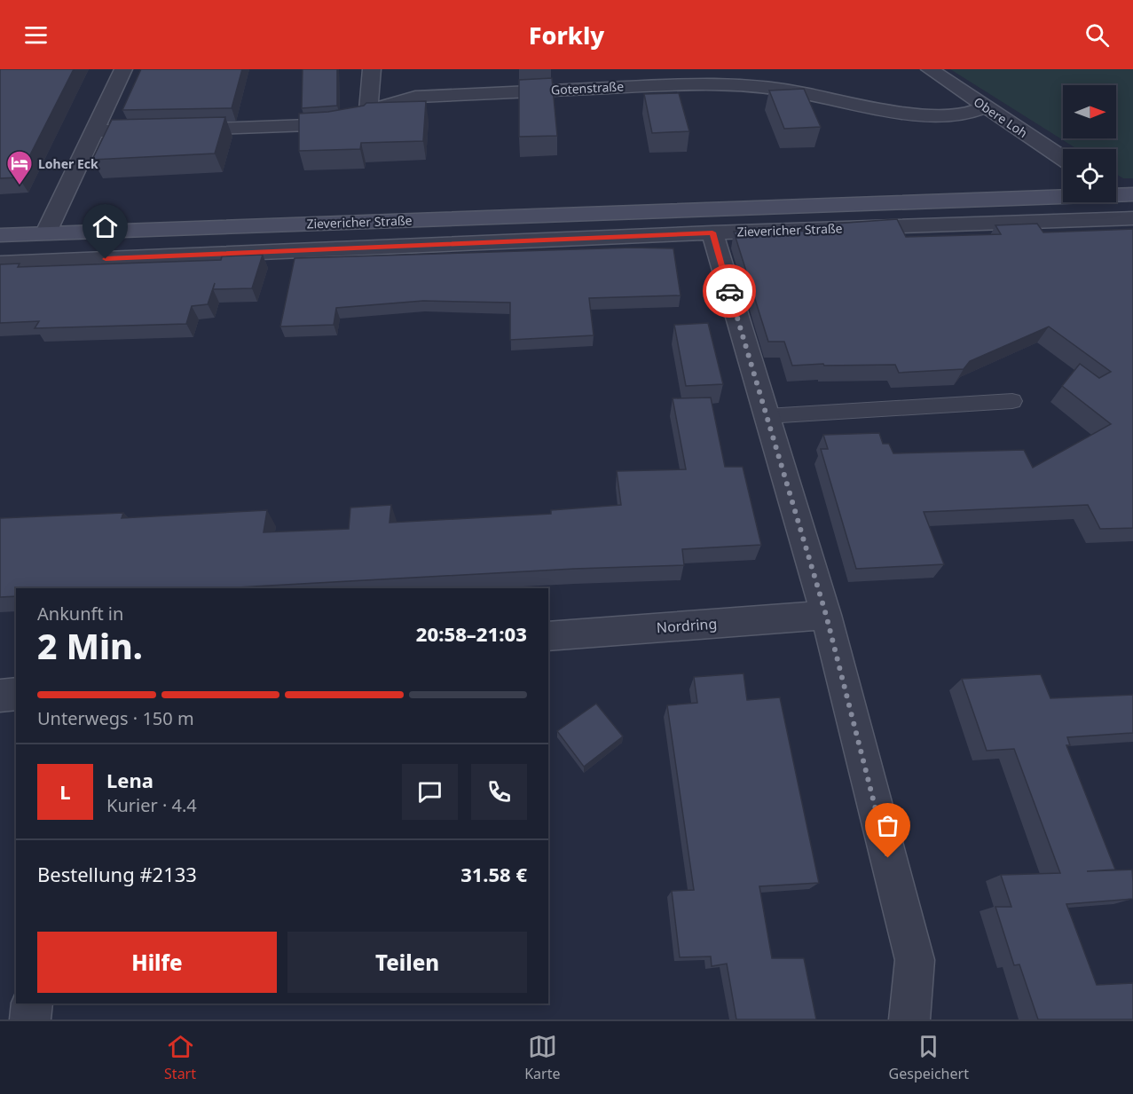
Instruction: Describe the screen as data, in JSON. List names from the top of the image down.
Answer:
{
  "streets": {
    "street": [
      "Gotenstraße",
      "Obere Loh",
      "Zievericher Straße",
      "Nordring"
    ]
  },
  "crossings": [
    ["Gotenstraße", "Obere Loh"]
  ],
  "places": {
    "hotel": ["Loher Eck"]
  },
  "north": "right",
  "page": {
    "header": "Forkly",
    "heading": ["2 Min.", "Ankunft in", "20:58–21:03"],
    "panel": [
      "Lena",
      "Kurier · 4.4",
      "Bestellung #2133",
      "31.58 €"
    ],
    "bar": "Unterwegs · 150 m",
    "round": "L",
    "buttons": ["Hilfe", "Teilen"],
    "tabs": ["Start", "Karte", "Gespeichert"]
  }
}
